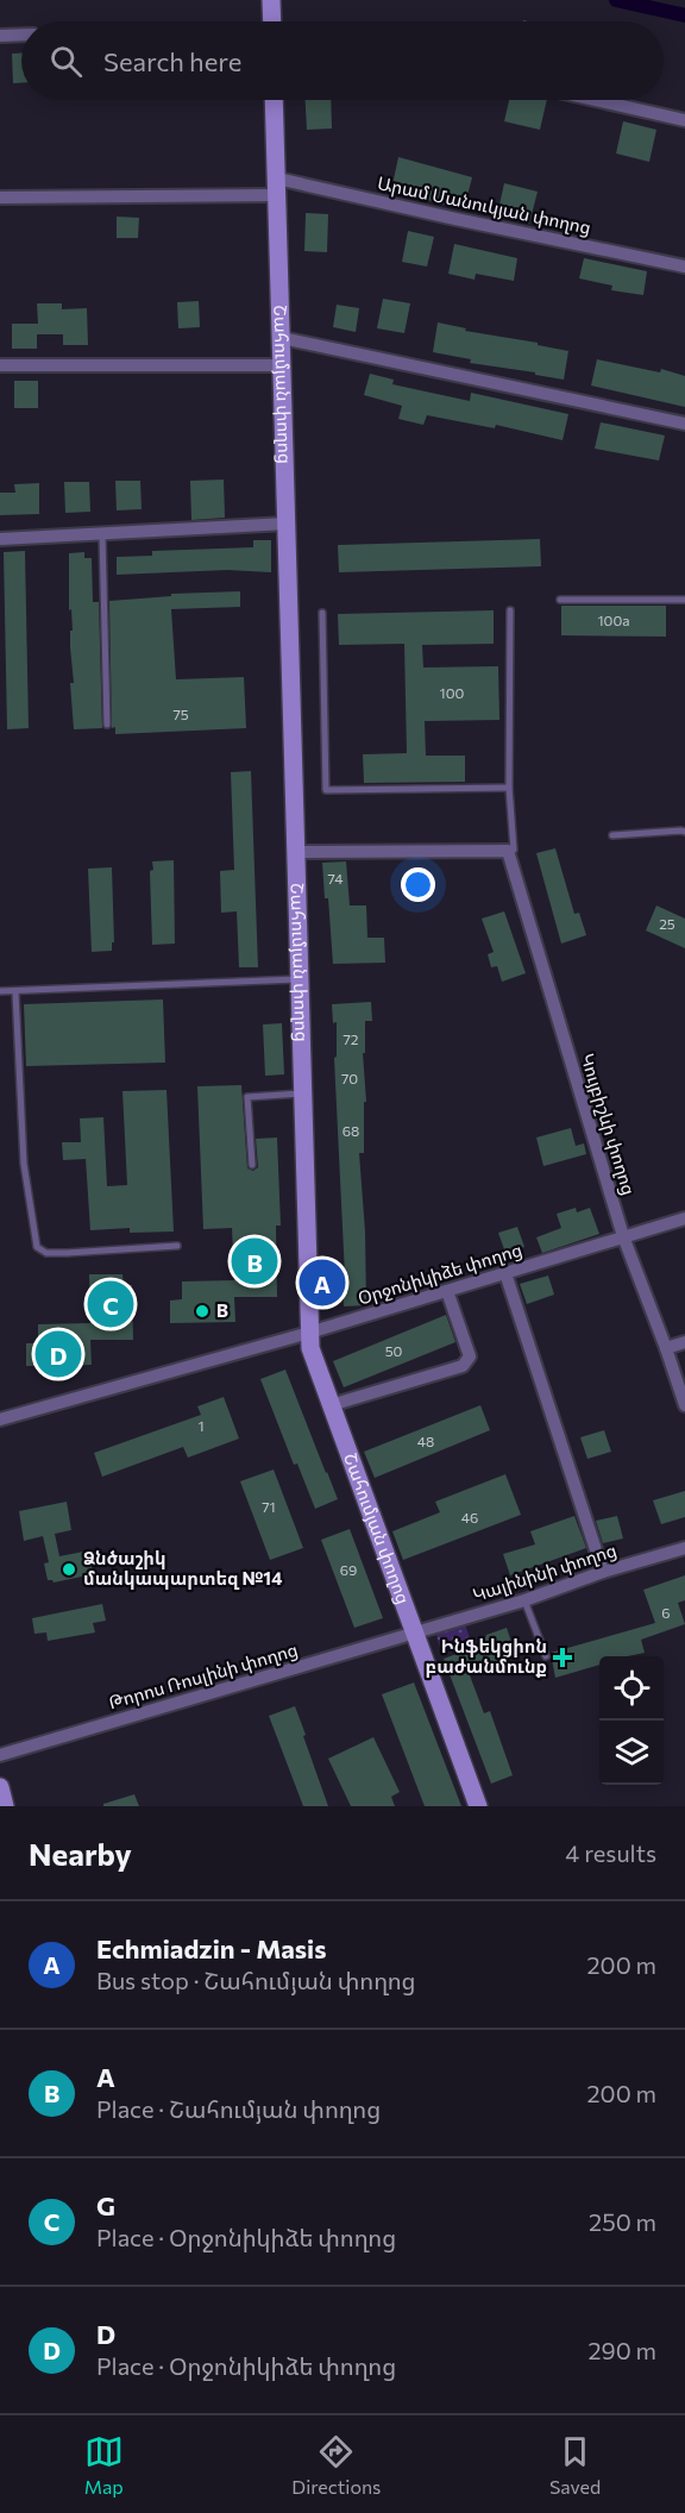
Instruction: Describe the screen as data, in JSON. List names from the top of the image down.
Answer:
{
  "streets": {
    "main road": ["Շահումյան փողոց"],
    "street": [
      "Արամ Մանուկյան փողոց",
      "Կույբիշևի փողոց",
      "Օրջոնիկիձե փողոց",
      "Կալինինի փողոց",
      "Թորոս Ռոսլինի փողոց"
    ]
  },
  "crossings": [
    ["Արամ Մանուկյան փողոց", "Շահումյան փողոց"],
    ["Շահումյան փողոց", "Օրջոնիկիձե փողոց"],
    ["Շահումյան փողոց", "Կալինինի փողոց"],
    ["Շահումյան փողոց", "Թորոս Ռոսլինի փողոց"],
    ["Կույբիշևի փողոց", "Օրջոնիկիձե փողոց"],
    ["Կալինինի փողոց", "Թորոս Ռոսլինի փողոց"]
  ],
  "places": {
    "other": ["B", "Ձնծաշիկ մանկապարտեզ №14"],
    "health": ["Ինֆեկցիոն բաժանմունք"]
  },
  "house_numbers": [
    "100a",
    "100",
    "75",
    "74",
    "25",
    "72",
    "70",
    "68",
    "50",
    "1",
    "48",
    "71",
    "46",
    "69",
    "6"
  ],
  "page": {
    "search": "Search here",
    "pins": [
      "B",
      "A",
      "C",
      "D"
    ],
    "heading": ["Nearby", "4 results"],
    "list": [
      {
        "mark": "A",
        "name": "Echmiadzin - Masis",
        "note": "Bus stop · Շահումյան փողոց",
        "value": "200 m"
      },
      {
        "mark": "B",
        "name": "A",
        "note": "Place · Շահումյան փողոց",
        "value": "200 m"
      },
      {
        "mark": "C",
        "name": "G",
        "note": "Place · Օրջոնիկիձե փողոց",
        "value": "250 m"
      },
      {
        "mark": "D",
        "name": "D",
        "note": "Place · Օրջոնիկիձե փողոց",
        "value": "290 m"
      }
    ],
    "nav": ["Map", "Directions", "Saved"]
  }
}
